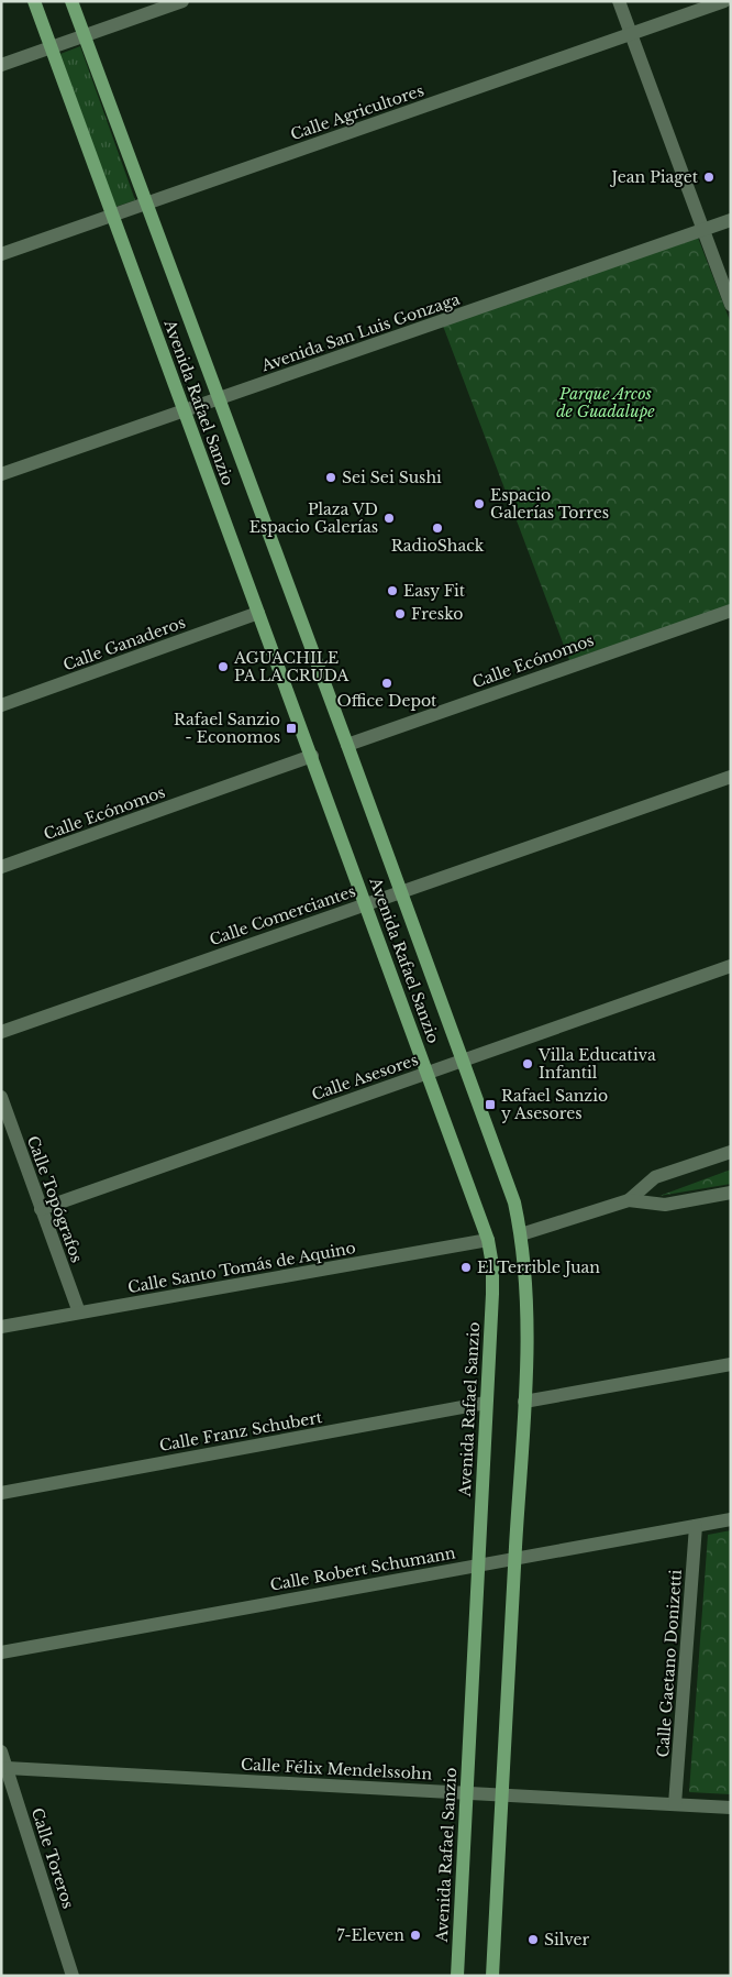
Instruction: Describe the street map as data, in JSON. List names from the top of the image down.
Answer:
{
  "streets": {
    "main road": ["Avenida Rafael Sanzio"],
    "street": [
      "Calle Agricultores",
      "Avenida San Luis Gonzaga",
      "Calle Ganaderos",
      "Calle Ecónomos",
      "Calle Comerciantes",
      "Calle Asesores",
      "Calle Topógrafos",
      "Calle Santo Tomás de Aquino",
      "Calle Franz Schubert",
      "Calle Robert Schumann",
      "Calle Gaetano Donizetti",
      "Calle Félix Mendelssohn",
      "Calle Toreros"
    ]
  },
  "crossings": [
    ["Calle Agricultores", "Avenida Rafael Sanzio"],
    ["Avenida San Luis Gonzaga", "Avenida Rafael Sanzio"],
    ["Avenida Rafael Sanzio", "Calle Ganaderos"],
    ["Avenida Rafael Sanzio", "Calle Ecónomos"],
    ["Avenida Rafael Sanzio", "Calle Comerciantes"],
    ["Avenida Rafael Sanzio", "Calle Asesores"],
    ["Avenida Rafael Sanzio", "Calle Santo Tomás de Aquino"],
    ["Avenida Rafael Sanzio", "Calle Franz Schubert"],
    ["Avenida Rafael Sanzio", "Calle Robert Schumann"],
    ["Avenida Rafael Sanzio", "Calle Félix Mendelssohn"],
    ["Calle Asesores", "Calle Topógrafos"],
    ["Calle Topógrafos", "Calle Santo Tomás de Aquino"],
    ["Calle Robert Schumann", "Calle Gaetano Donizetti"],
    ["Calle Gaetano Donizetti", "Calle Félix Mendelssohn"],
    ["Calle Félix Mendelssohn", "Calle Toreros"]
  ],
  "parks": ["Parque Arcos de Guadalupe"],
  "places": {
    "other": [
      "Jean Piaget",
      "Sei Sei Sushi",
      "Espacio Galerías Torres",
      "Plaza VD Espacio Galerías",
      "RadioShack",
      "Easy Fit",
      "Fresko",
      "AGUACHILE PA LA CRUDA",
      "Office Depot",
      "Villa Educativa Infantil",
      "El Terrible Juan",
      "7-Eleven",
      "Silver"
    ],
    "transit": ["Rafael Sanzio - Economos", "Rafael Sanzio y Asesores"]
  }
}
